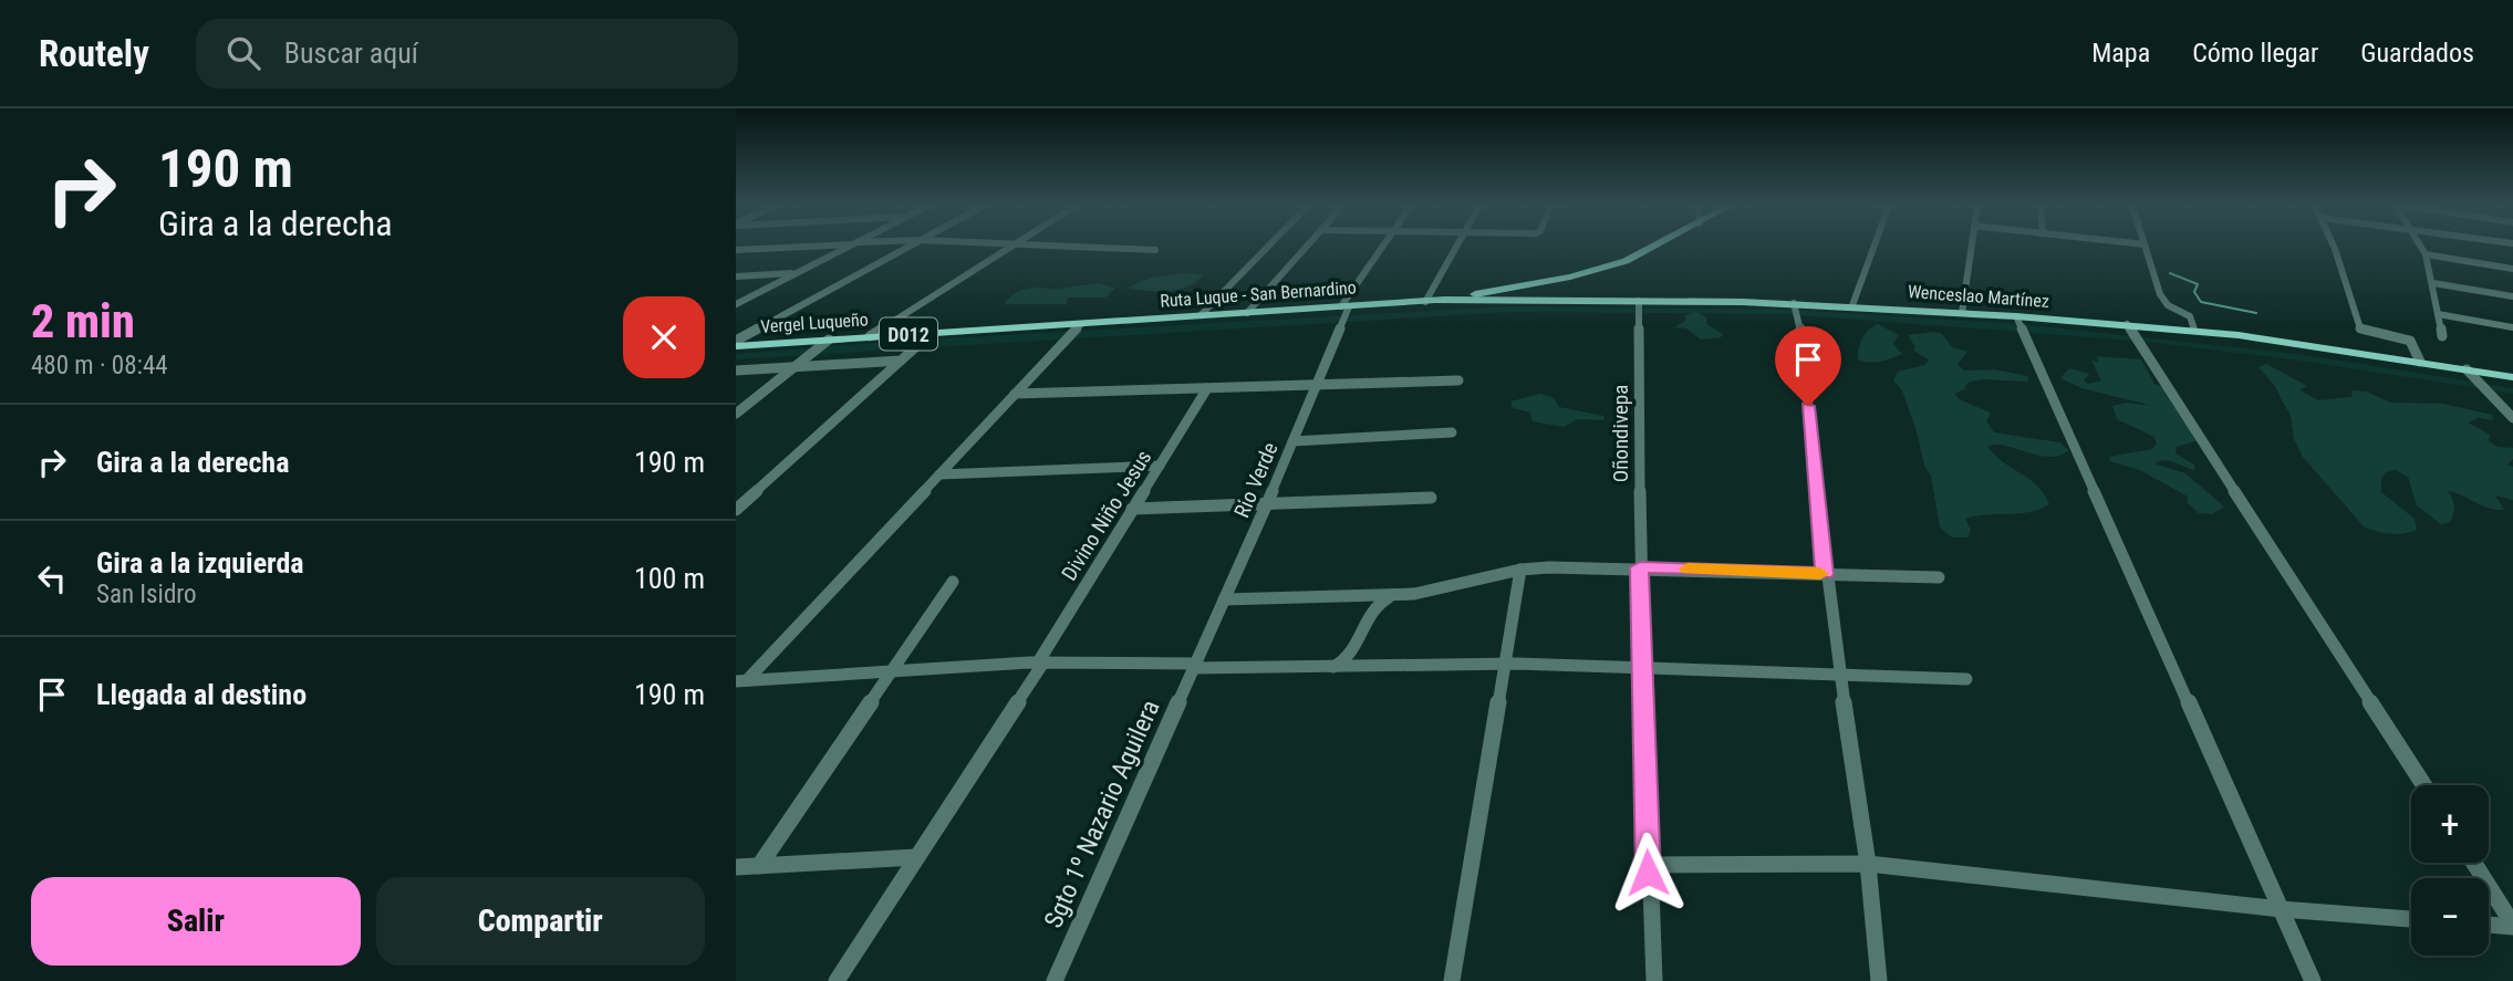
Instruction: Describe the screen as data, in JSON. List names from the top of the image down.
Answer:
{
  "streets": {
    "main road": [
      "Ruta Luque - San Bernardino",
      "Wenceslao Martínez",
      "Vergel Luqueño",
      "D012"
    ],
    "street": [
      "Oñondivepa",
      "Rio Verde",
      "Divino Niño Jesus",
      "Sgto 1º Nazario Aguilera"
    ]
  },
  "crossings": [
    ["Ruta Luque - San Bernardino", "Wenceslao Martínez"],
    ["Ruta Luque - San Bernardino", "Vergel Luqueño"],
    ["Ruta Luque - San Bernardino", "D012"],
    ["Ruta Luque - San Bernardino", "Rio Verde"],
    ["Wenceslao Martínez", "D012"],
    ["Wenceslao Martínez", "Oñondivepa"],
    ["Rio Verde", "Sgto 1º Nazario Aguilera"]
  ],
  "page": {
    "header": "Routely",
    "search": "Buscar aquí",
    "nav": ["Mapa", "Cómo llegar", "Guardados"],
    "turn": ["190 m", "Gira a la derecha"],
    "heading": ["2 min", "480 m · 08:44"],
    "list": [
      {
        "name": "Gira a la derecha",
        "value": "190 m"
      },
      {
        "name": "Gira a la izquierda",
        "note": "San Isidro",
        "value": "100 m"
      },
      {
        "name": "Llegada al destino",
        "value": "190 m"
      }
    ],
    "map_buttons": ["+", "−"],
    "buttons": ["Salir", "Compartir"]
  }
}
